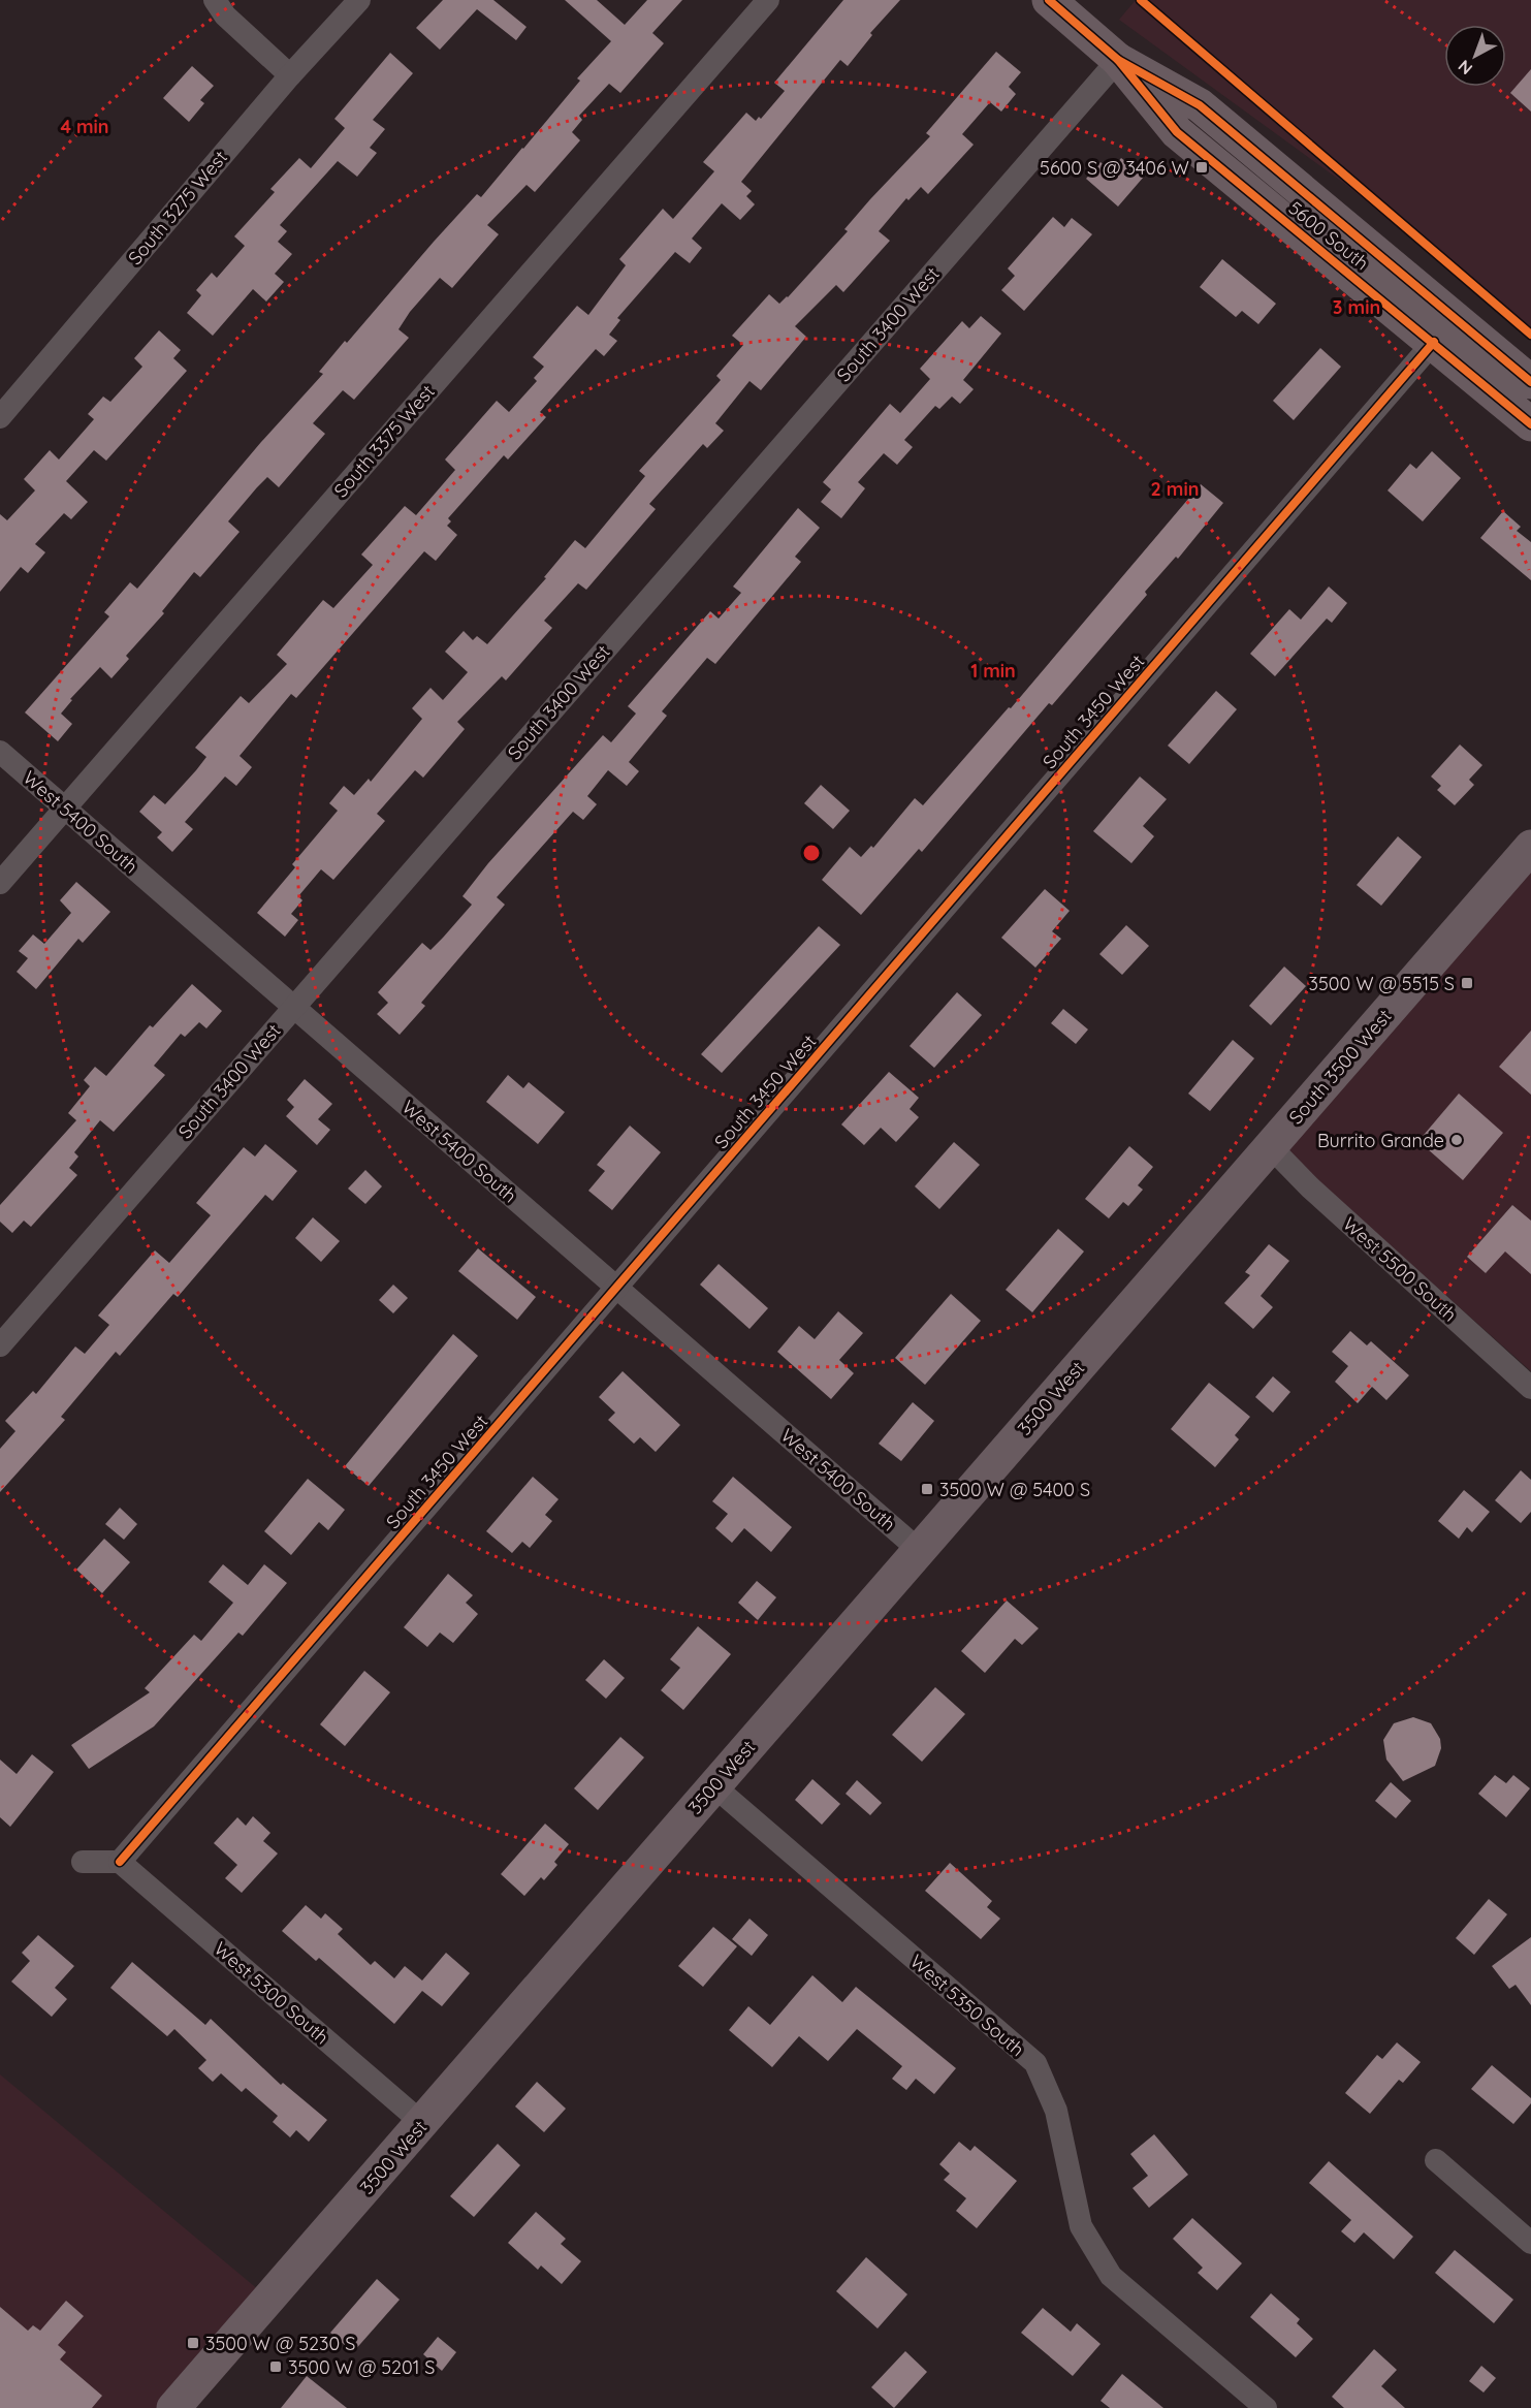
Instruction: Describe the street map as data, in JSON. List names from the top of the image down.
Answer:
{
  "streets": {
    "main road": ["5600 South", "South 3500 West", "3500 West"],
    "street": [
      "South 3275 West",
      "South 3400 West",
      "South 3375 West",
      "South 3450 West",
      "West 5400 South",
      "West 5500 South",
      "West 5300 South",
      "West 5350 South"
    ]
  },
  "crossings": [
    ["5600 South", "South 3400 West"],
    ["5600 South", "South 3450 West"],
    ["South 3400 West", "West 5400 South"],
    ["South 3375 West", "West 5400 South"],
    ["South 3450 West", "West 5400 South"],
    ["South 3450 West", "West 5300 South"],
    ["West 5400 South", "3500 West"],
    ["South 3500 West", "West 5500 South"],
    ["South 3500 West", "3500 West"],
    ["West 5500 South", "3500 West"],
    ["3500 West", "West 5300 South"],
    ["3500 West", "West 5350 South"]
  ],
  "places": {
    "transit": [
      "5600 S @ 3406 W",
      "3500 W @ 5515 S",
      "3500 W @ 5400 S",
      "3500 W @ 5230 S",
      "3500 W @ 5201 S"
    ],
    "other": ["Burrito Grande"]
  },
  "north": "bottom left",
  "rings": [
    "4 min",
    "3 min",
    "2 min",
    "1 min"
  ]
}
